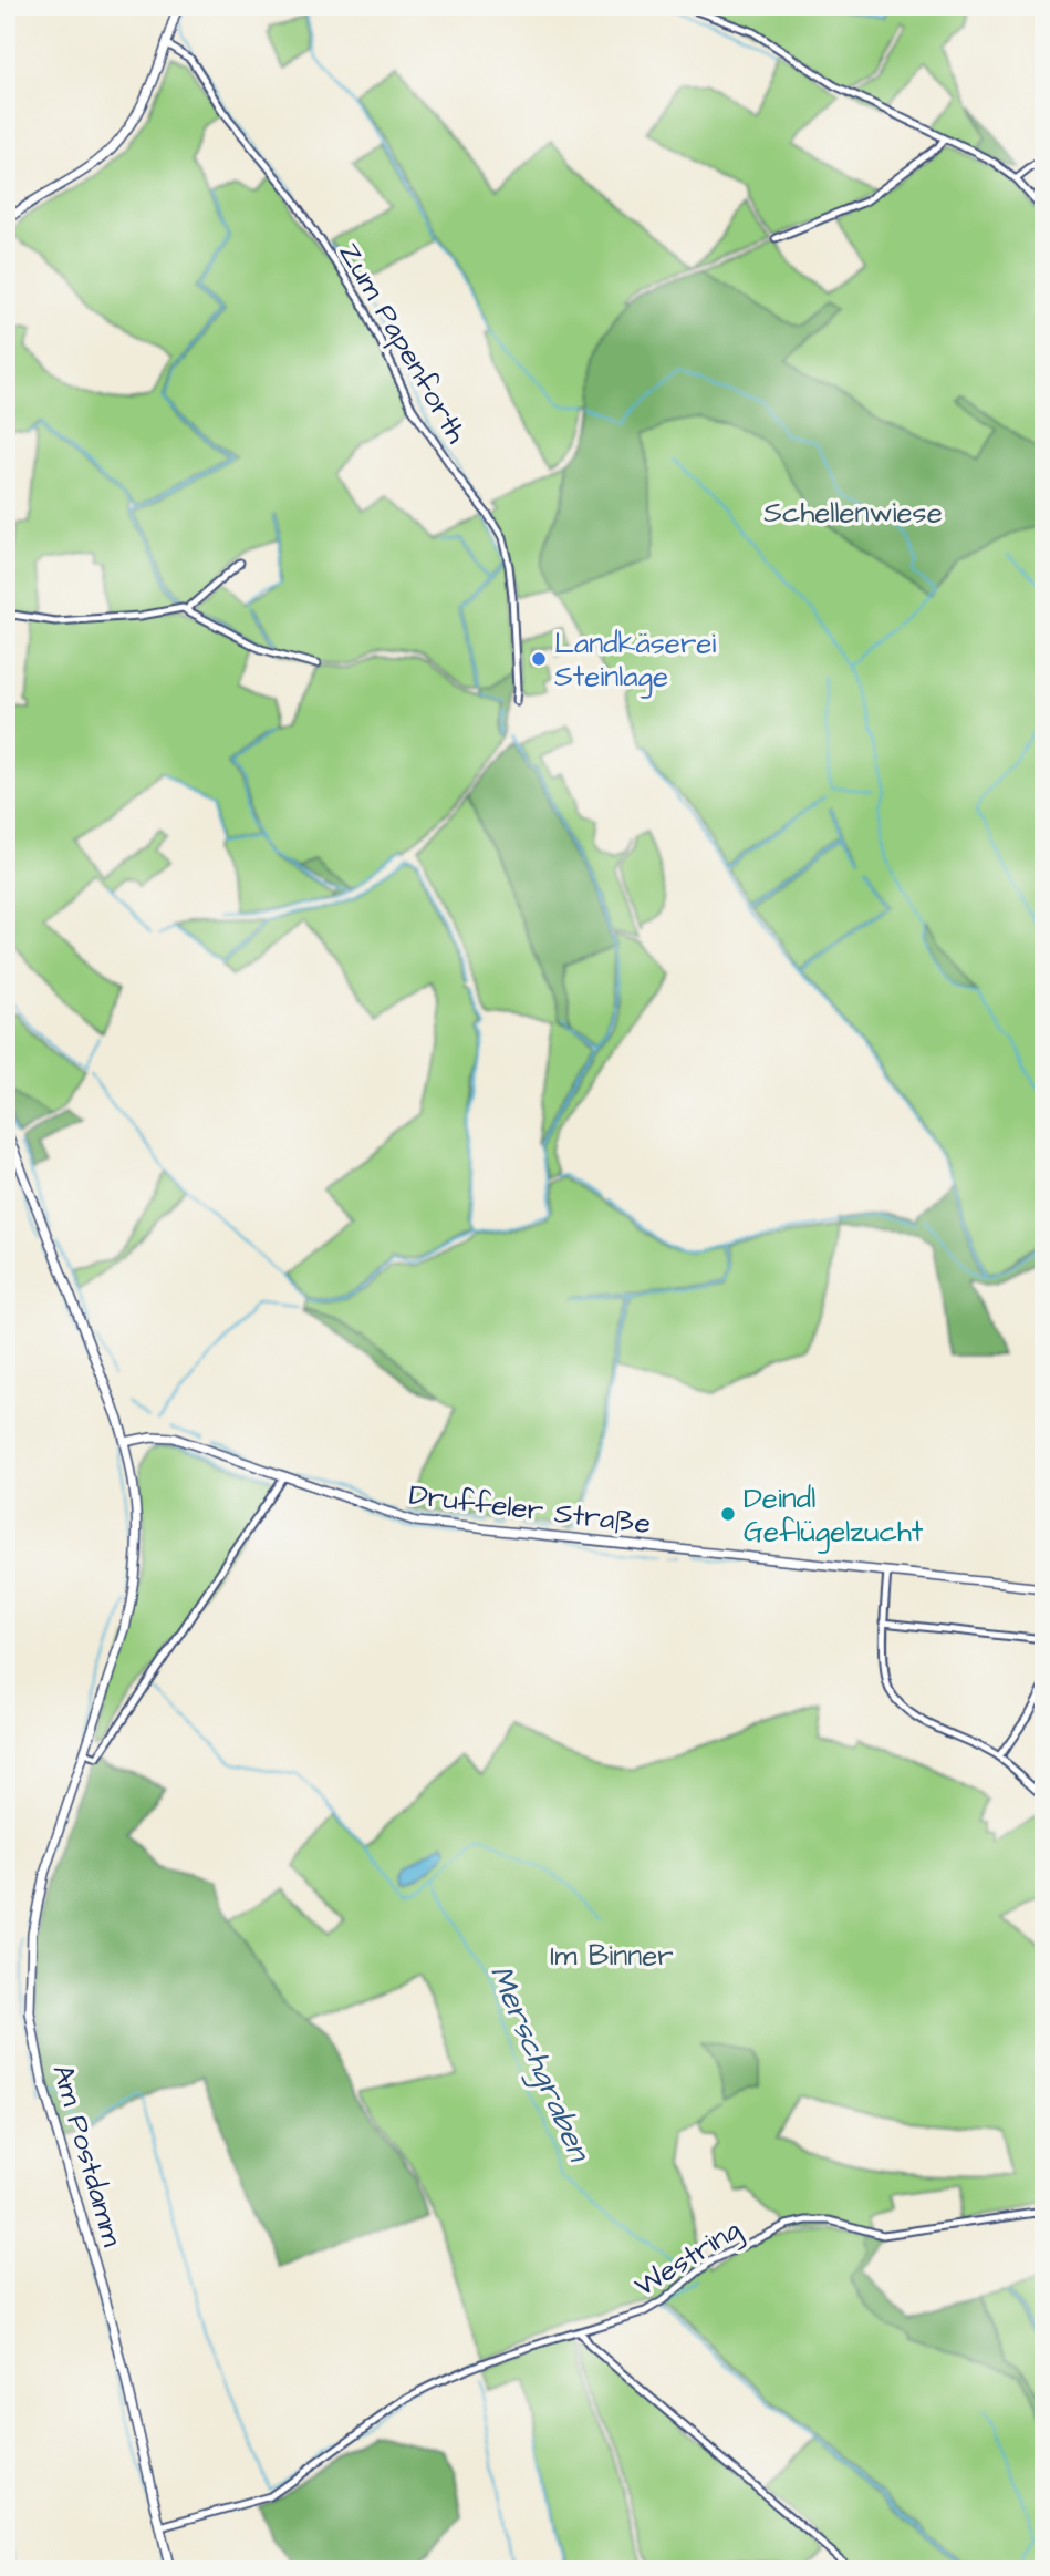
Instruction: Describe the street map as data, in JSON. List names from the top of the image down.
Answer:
{
  "streets": {
    "street": [
      "Zum Papenforth",
      "Druffeler Straße",
      "Am Postdamm",
      "Westring"
    ]
  },
  "crossings": [
    ["Druffeler Straße", "Am Postdamm"],
    ["Am Postdamm", "Westring"]
  ],
  "water": ["Merschgraben"],
  "parks": ["Schellenwiese", "Im Binner"],
  "places": ["Landkäserei Steinlage", "Deindl Geflügelzucht"]
}
